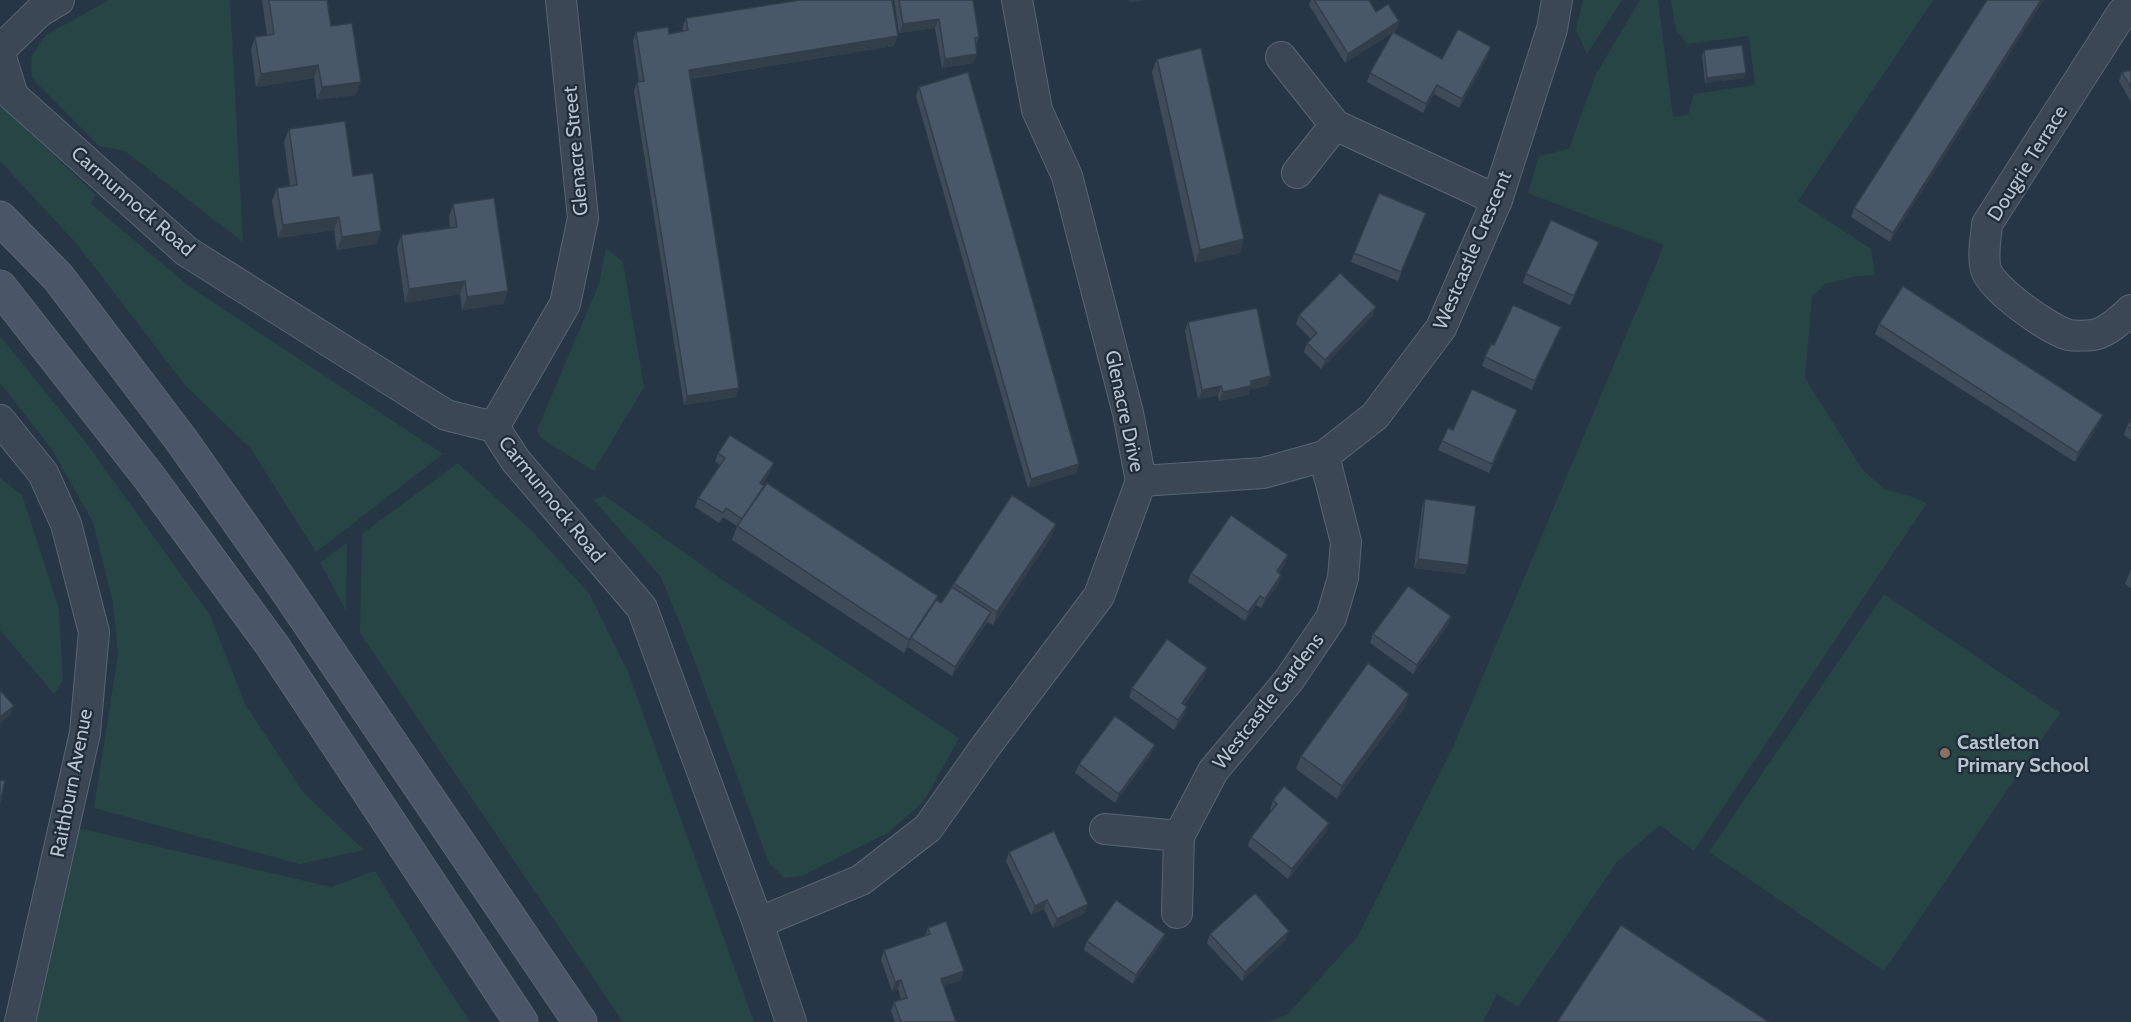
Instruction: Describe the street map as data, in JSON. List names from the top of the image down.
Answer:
{
  "streets": {
    "street": [
      "Glenacre Street",
      "Dougrie Terrace",
      "Carmunnock Road",
      "Westcastle Crescent",
      "Glenacre Drive",
      "Westcastle Gardens",
      "Raithburn Avenue"
    ]
  },
  "crossings": [
    ["Glenacre Street", "Carmunnock Road"],
    ["Carmunnock Road", "Glenacre Drive"],
    ["Westcastle Crescent", "Glenacre Drive"],
    ["Westcastle Crescent", "Westcastle Gardens"]
  ],
  "places": ["Castleton Primary School"]
}
